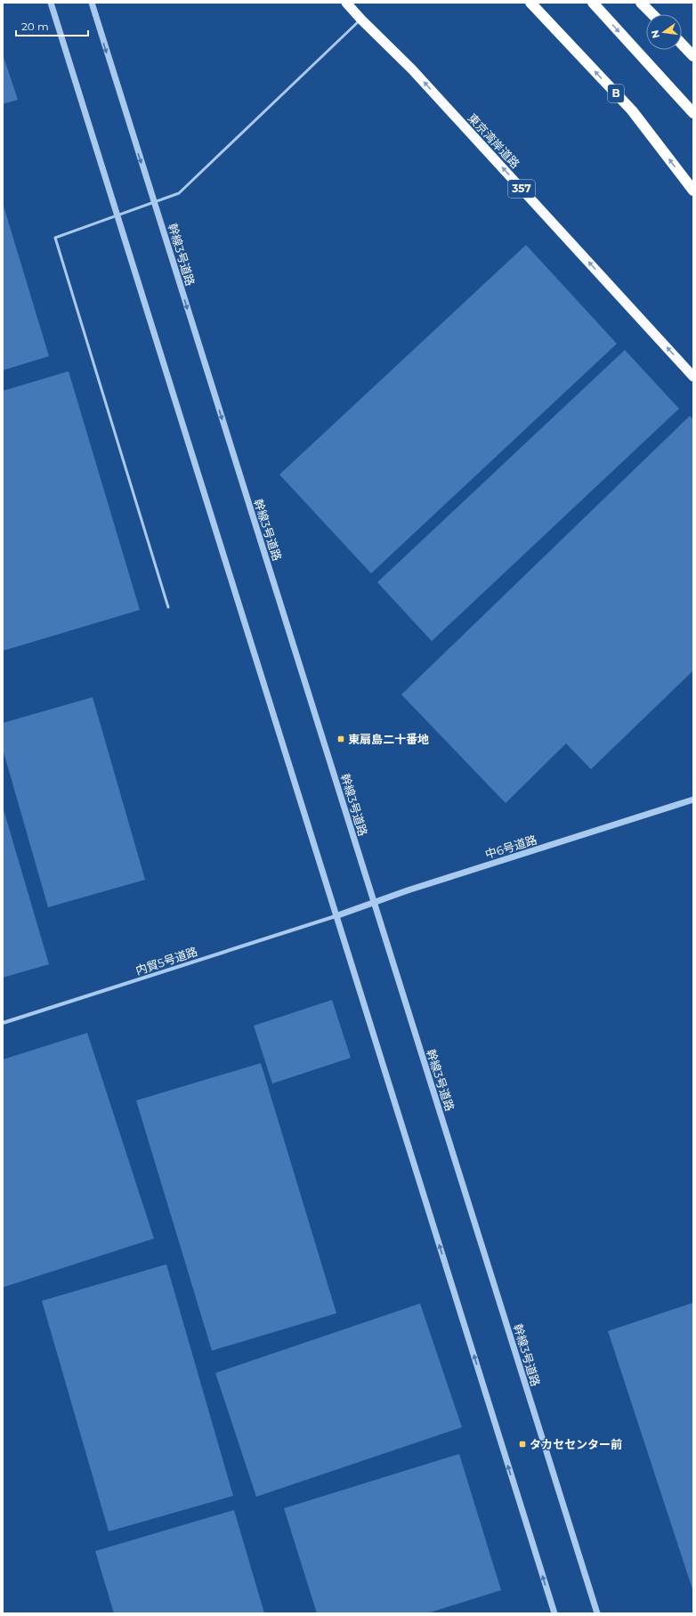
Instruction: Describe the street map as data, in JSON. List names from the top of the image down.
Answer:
{
  "streets": {
    "highway": ["B", "東京湾岸道路", "357"],
    "street": ["幹線3号道路", "中6号道路", "内貿5号道路"]
  },
  "crossings": [
    ["幹線3号道路", "中6号道路"],
    ["中6号道路", "内貿5号道路"]
  ],
  "one_way": ["東京湾岸道路"],
  "places": {
    "transit": ["東扇島二十番地", "タカセセンター前"]
  },
  "scale_bar": "20 m",
  "north": "left"
}
